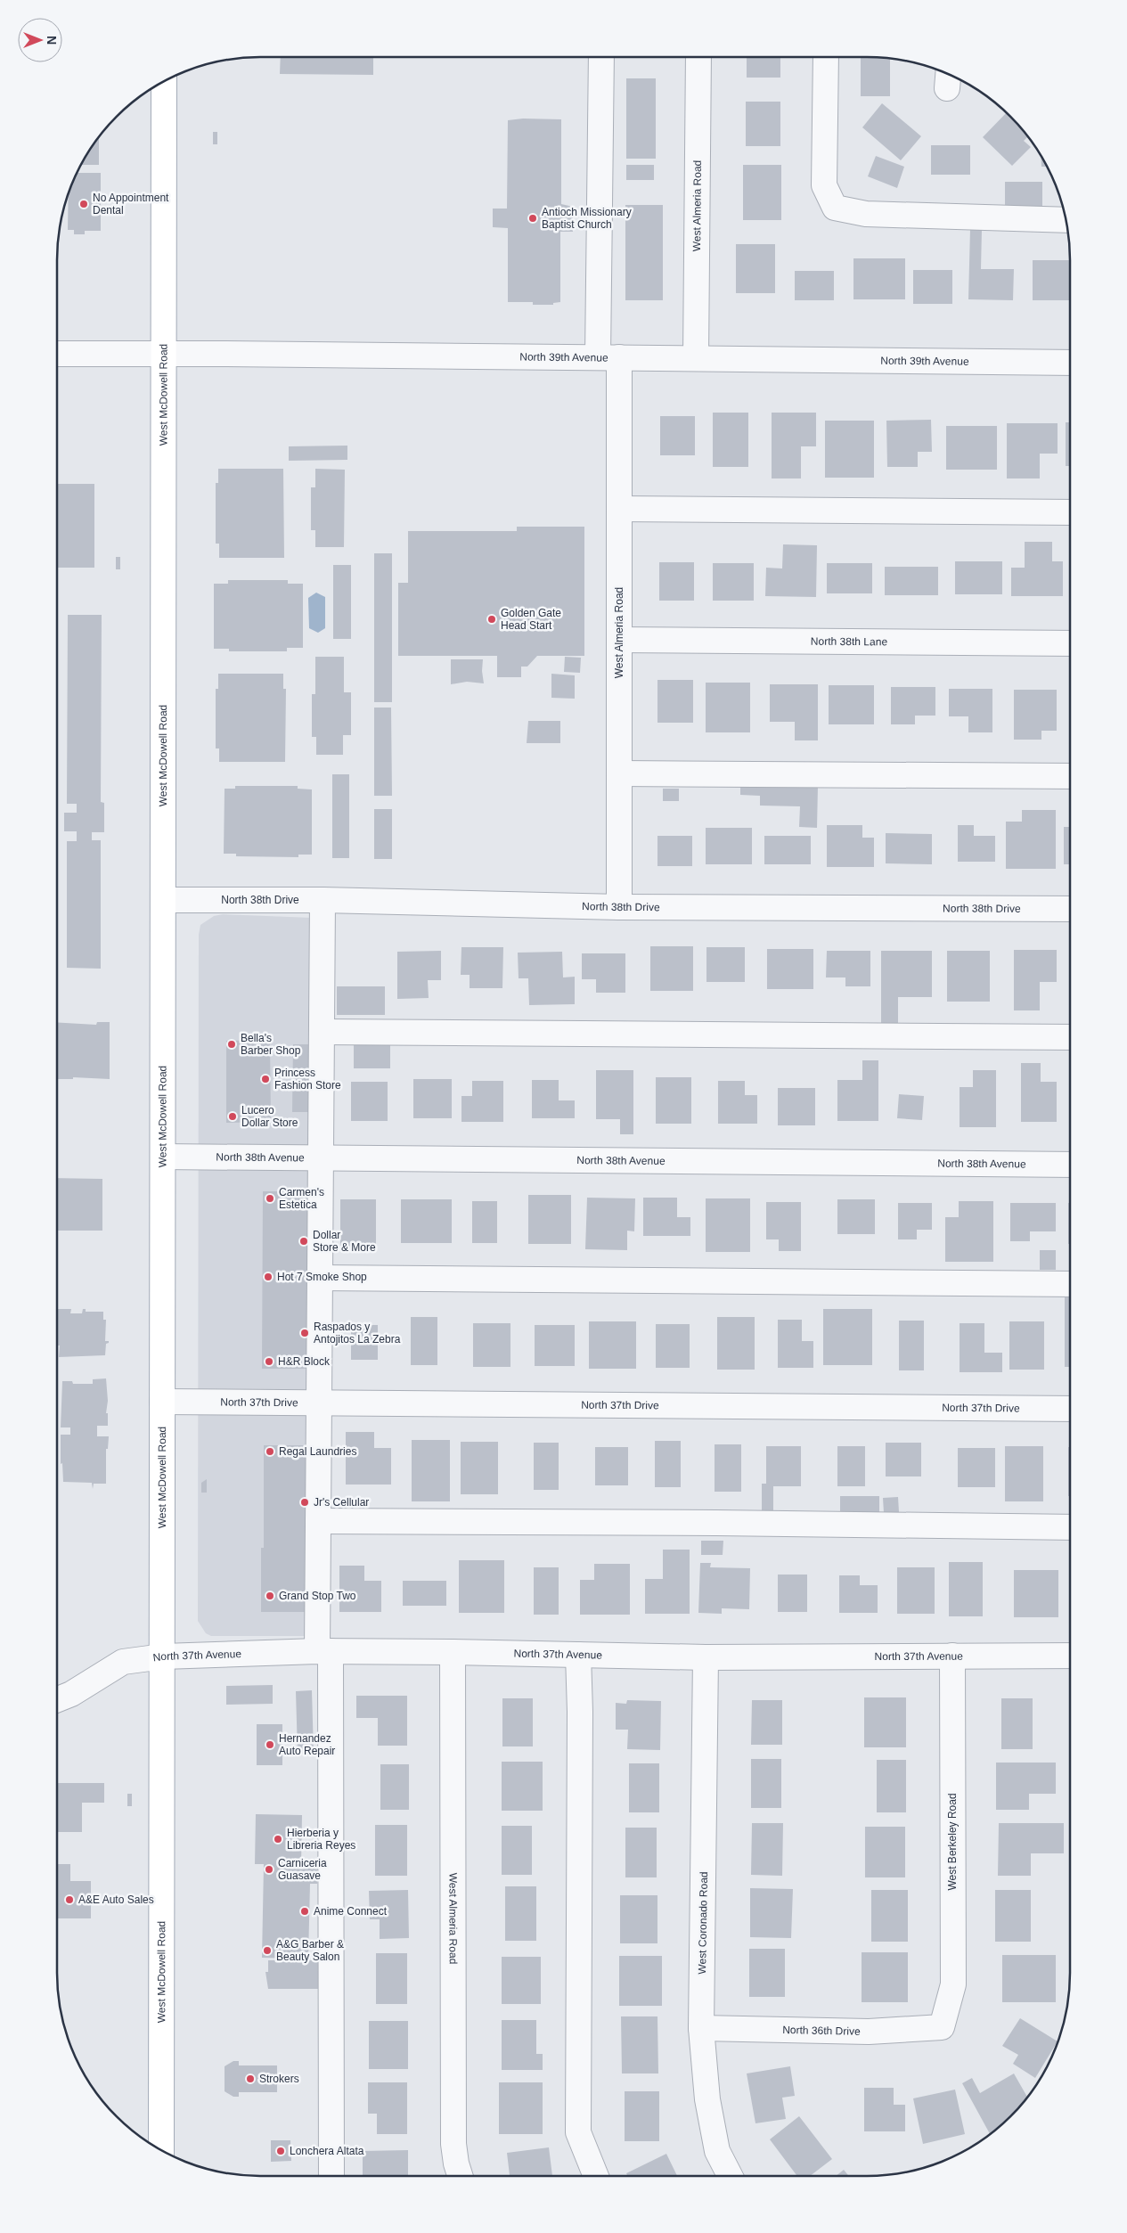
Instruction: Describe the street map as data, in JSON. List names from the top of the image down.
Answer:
{
  "streets": {
    "main road": ["West McDowell Road"],
    "street": [
      "West Almeria Road",
      "North 39th Avenue",
      "North 38th Lane",
      "North 38th Drive",
      "North 38th Avenue",
      "North 37th Drive",
      "North 37th Avenue",
      "West Berkeley Road",
      "West Coronado Road",
      "North 36th Drive"
    ]
  },
  "crossings": [
    ["West Almeria Road", "North 39th Avenue"],
    ["West Almeria Road", "North 38th Lane"],
    ["West Almeria Road", "North 38th Drive"],
    ["West Almeria Road", "North 37th Avenue"],
    ["North 39th Avenue", "West McDowell Road"],
    ["West McDowell Road", "North 38th Drive"],
    ["West McDowell Road", "North 38th Avenue"],
    ["West McDowell Road", "North 37th Drive"],
    ["West McDowell Road", "North 37th Avenue"],
    ["North 37th Avenue", "West Berkeley Road"],
    ["North 37th Avenue", "West Coronado Road"],
    ["West Berkeley Road", "North 36th Drive"],
    ["West Coronado Road", "North 36th Drive"]
  ],
  "places": [
    "No Appointment Dental",
    "Antioch Missionary Baptist Church",
    "Golden Gate Head Start",
    "Bella's Barber Shop",
    "Princess Fashion Store",
    "Lucero Dollar Store",
    "Carmen's Estetica",
    "Dollar Store & More",
    "Hot 7 Smoke Shop",
    "Raspados y Antojitos La Zebra",
    "H&R Block",
    "Regal Laundries",
    "Jr's Cellular",
    "Grand Stop Two",
    "Hernandez Auto Repair",
    "Hierberia y Libreria Reyes",
    "Carniceria Guasave",
    "A&E Auto Sales",
    "Anime Connect",
    "A&G Barber & Beauty Salon",
    "Strokers",
    "Lonchera Altata"
  ],
  "north": "right"
}
